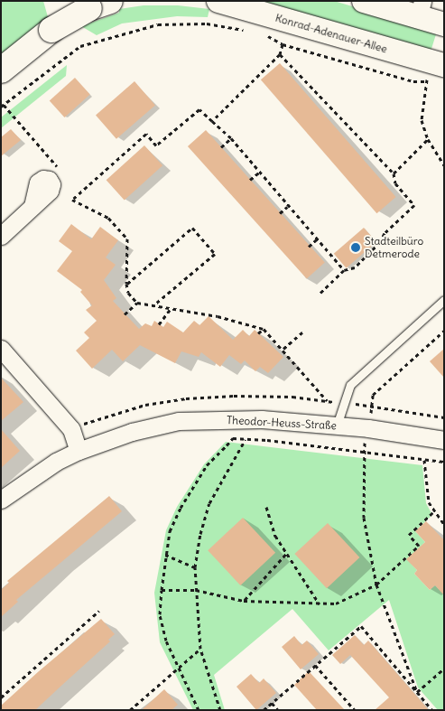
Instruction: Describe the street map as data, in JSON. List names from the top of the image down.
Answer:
{
  "streets": {
    "street": ["Konrad-Adenauer-Allee", "Theodor-Heuss-Straße"]
  },
  "places": ["Stadteilbüro Detmerode"]
}
